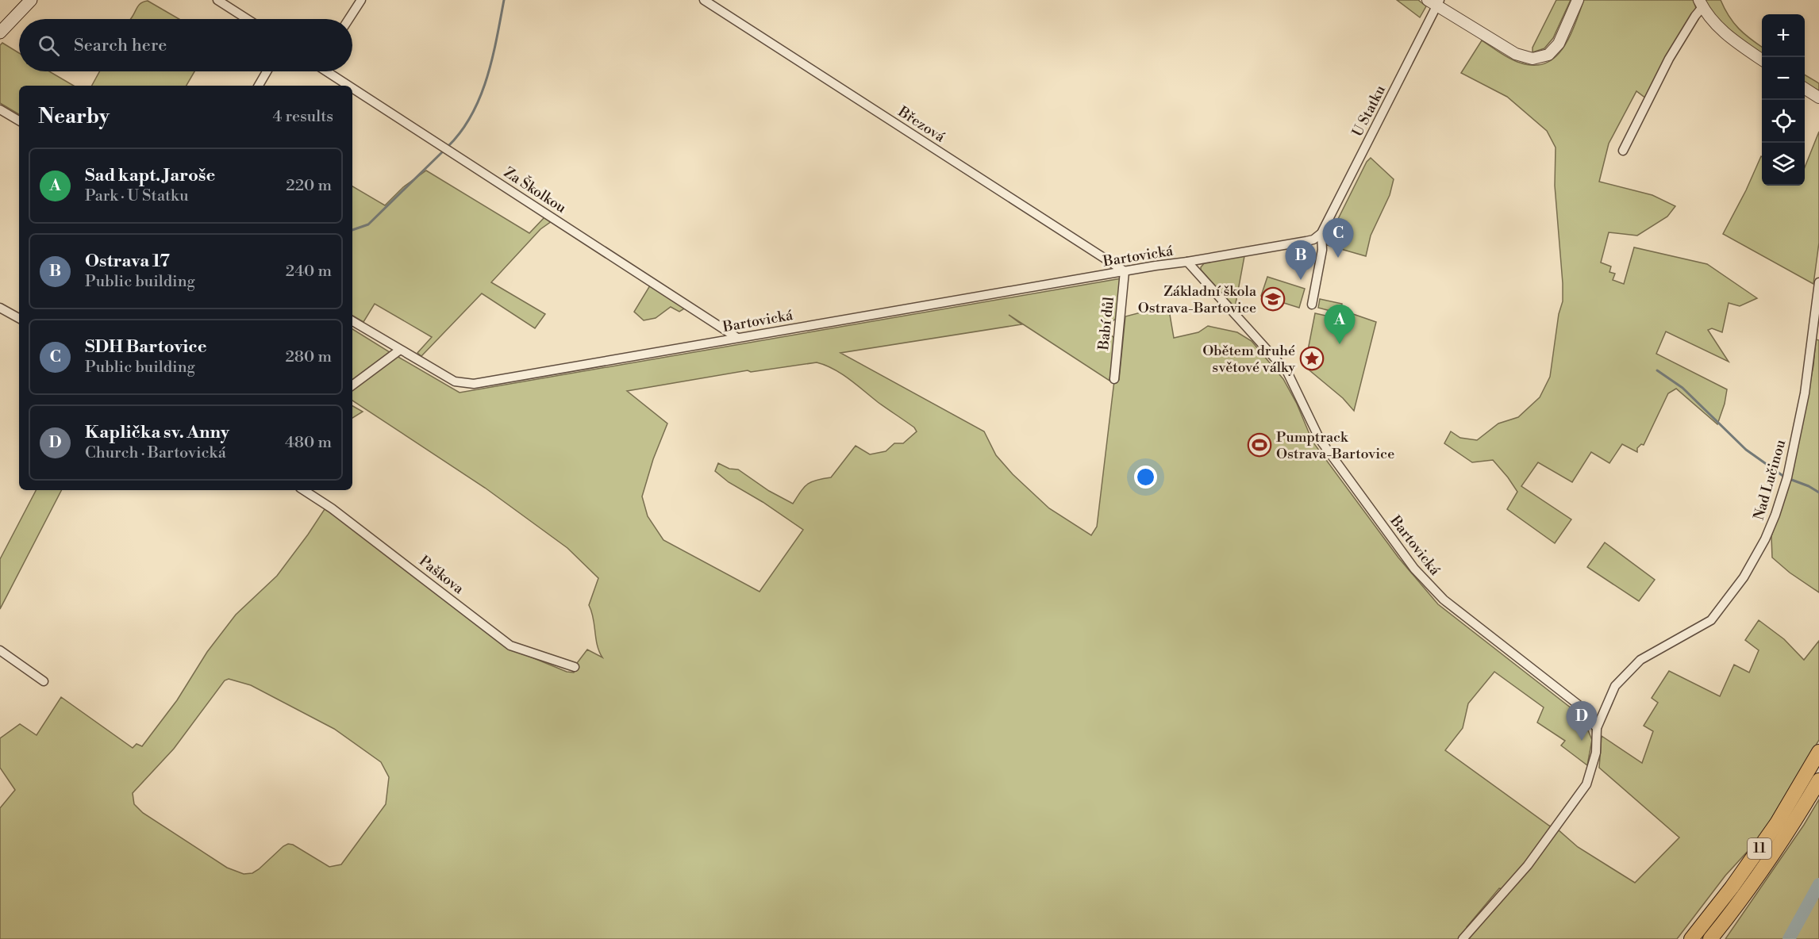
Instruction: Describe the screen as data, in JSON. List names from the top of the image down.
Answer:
{
  "streets": {
    "highway": ["11"],
    "street": [
      "U Statku",
      "Březová",
      "Za Školkou",
      "Bartovická",
      "Babí důl",
      "Nad Lučinou",
      "Paškova"
    ]
  },
  "crossings": [
    ["Březová", "Bartovická"],
    ["Březová", "Babí důl"],
    ["Za Školkou", "Bartovická"],
    ["Bartovická", "Babí důl"],
    ["Bartovická", "Nad Lučinou"]
  ],
  "places": {
    "school or university": ["Základní škola Ostrava-Bartovice"],
    "place": ["Obětem druhé světové války"],
    "sports": ["Pumptrack Ostrava-Bartovice"]
  },
  "page": {
    "map_buttons": ["+", "−"],
    "search": "Search here",
    "heading": ["Nearby", "4 results"],
    "list": [
      {
        "mark": "A",
        "name": "Sad kapt. Jaroše",
        "note": "Park · U Statku",
        "value": "220 m"
      },
      {
        "mark": "B",
        "name": "Ostrava 17",
        "note": "Public building",
        "value": "240 m"
      },
      {
        "mark": "C",
        "name": "SDH Bartovice",
        "note": "Public building",
        "value": "280 m"
      },
      {
        "mark": "D",
        "name": "Kaplička sv. Anny",
        "note": "Church · Bartovická",
        "value": "480 m"
      }
    ],
    "pins": [
      "C",
      "B",
      "A",
      "D"
    ]
  }
}
